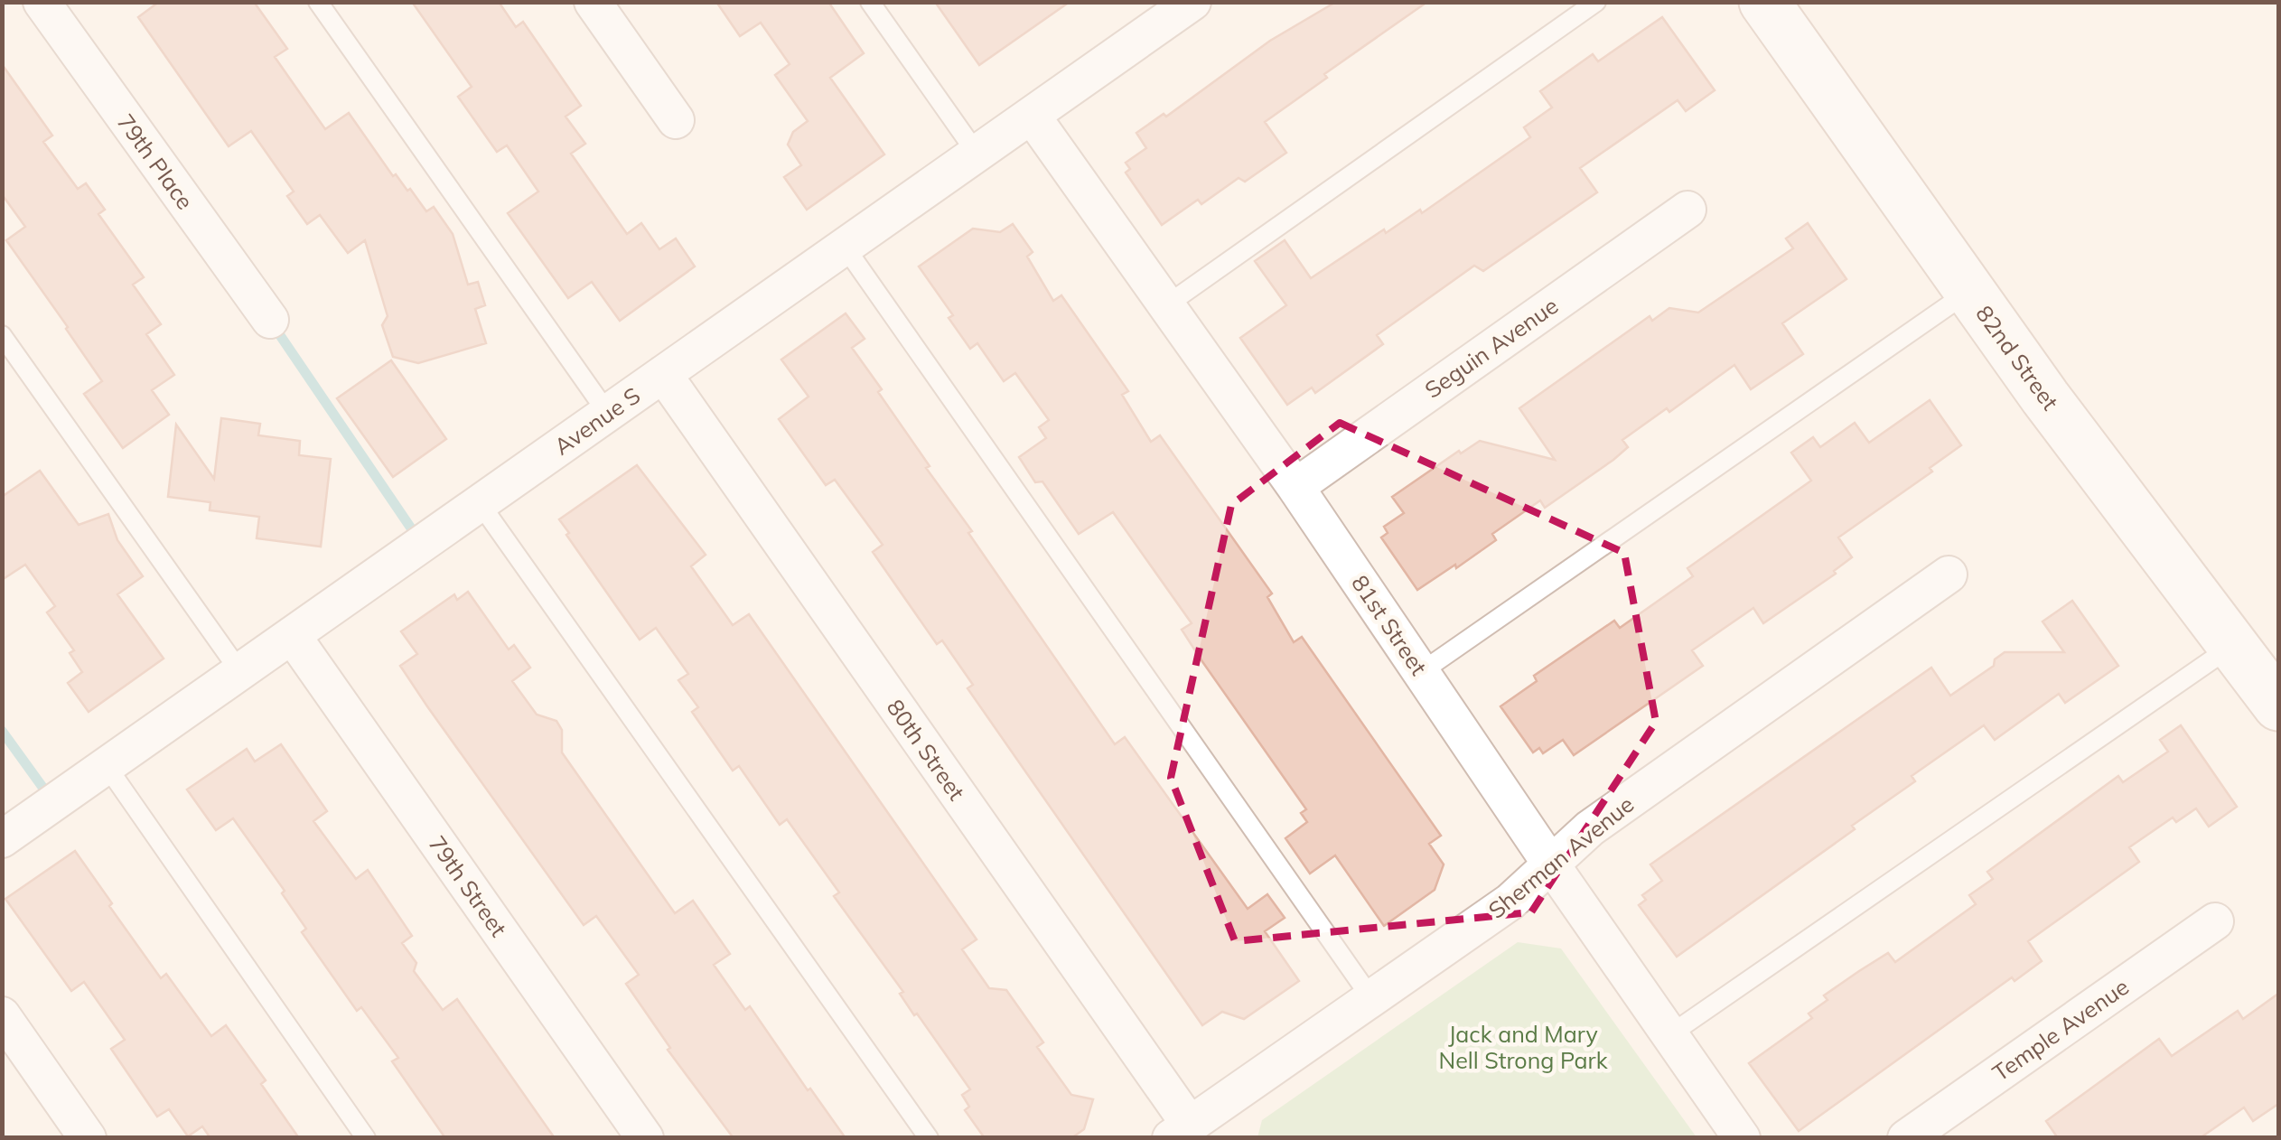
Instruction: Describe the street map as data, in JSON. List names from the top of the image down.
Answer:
{
  "streets": {
    "main road": ["82nd Street"],
    "street": [
      "79th Place",
      "Seguin Avenue",
      "Avenue S",
      "81st Street",
      "80th Street",
      "Sherman Avenue",
      "79th Street",
      "Temple Avenue"
    ]
  },
  "crossings": [
    ["Seguin Avenue", "81st Street"],
    ["Avenue S", "81st Street"],
    ["Avenue S", "80th Street"],
    ["Avenue S", "79th Street"],
    ["81st Street", "Sherman Avenue"],
    ["80th Street", "Sherman Avenue"]
  ],
  "parks": ["Jack and Mary Nell Strong Park"]
}
